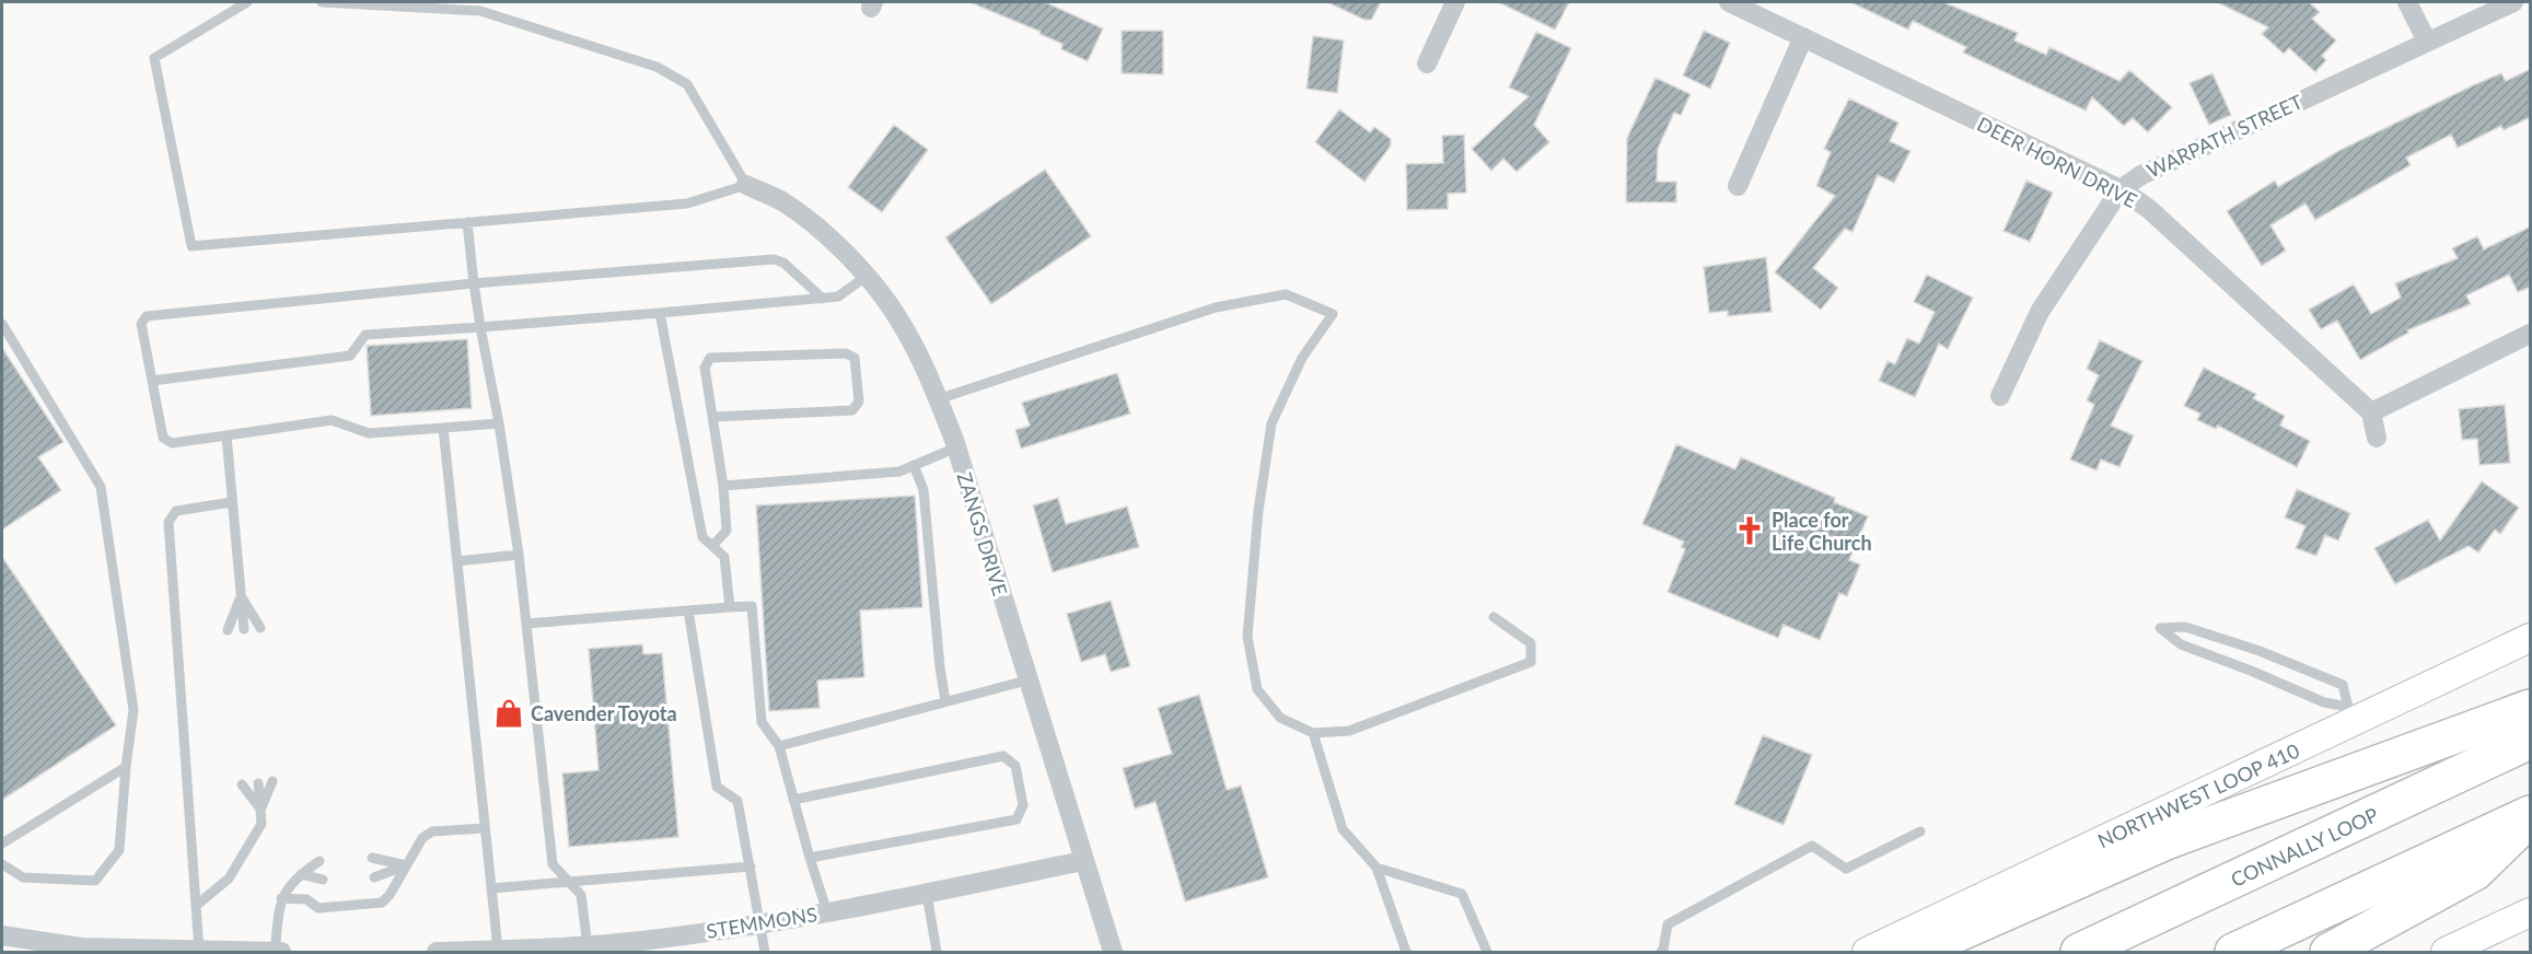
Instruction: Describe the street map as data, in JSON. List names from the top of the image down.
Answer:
{
  "streets": {
    "highway": ["CONNALLY LOOP"],
    "main road": ["NORTHWEST LOOP 410"],
    "street": [
      "WARPATH STREET",
      "DEER HORN DRIVE",
      "ZANGS DRIVE",
      "STEMMONS"
    ]
  },
  "crossings": [
    ["WARPATH STREET", "DEER HORN DRIVE"],
    ["ZANGS DRIVE", "STEMMONS"]
  ],
  "places": {
    "church": ["Place for Life Church"],
    "shop": ["Cavender Toyota"]
  }
}
